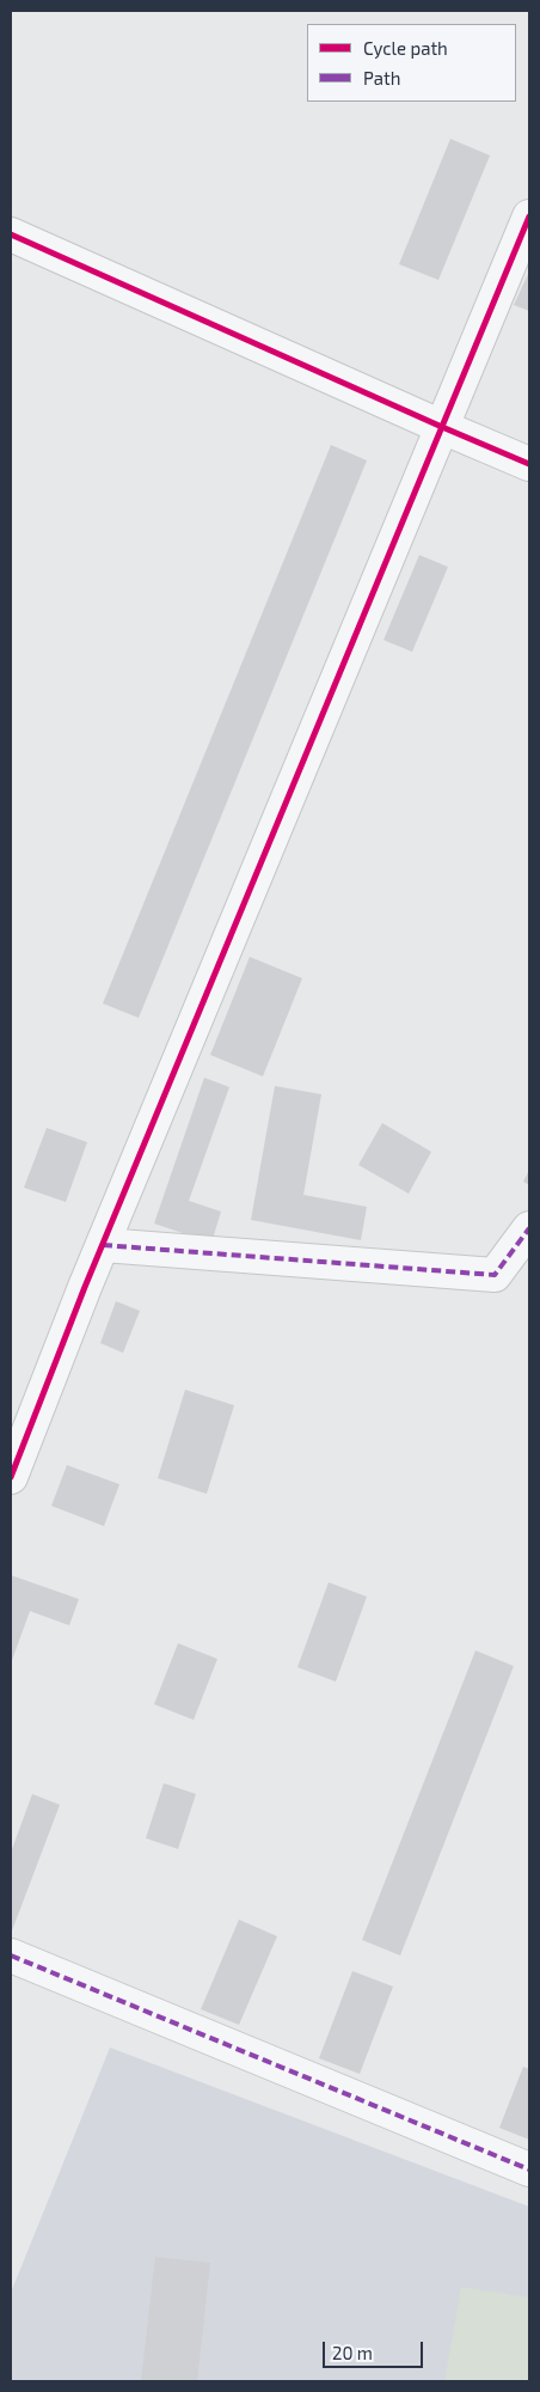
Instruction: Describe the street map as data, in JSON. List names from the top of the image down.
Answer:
{
  "legend": ["Cycle path", "Path"],
  "scale_bar": "20 m"
}
